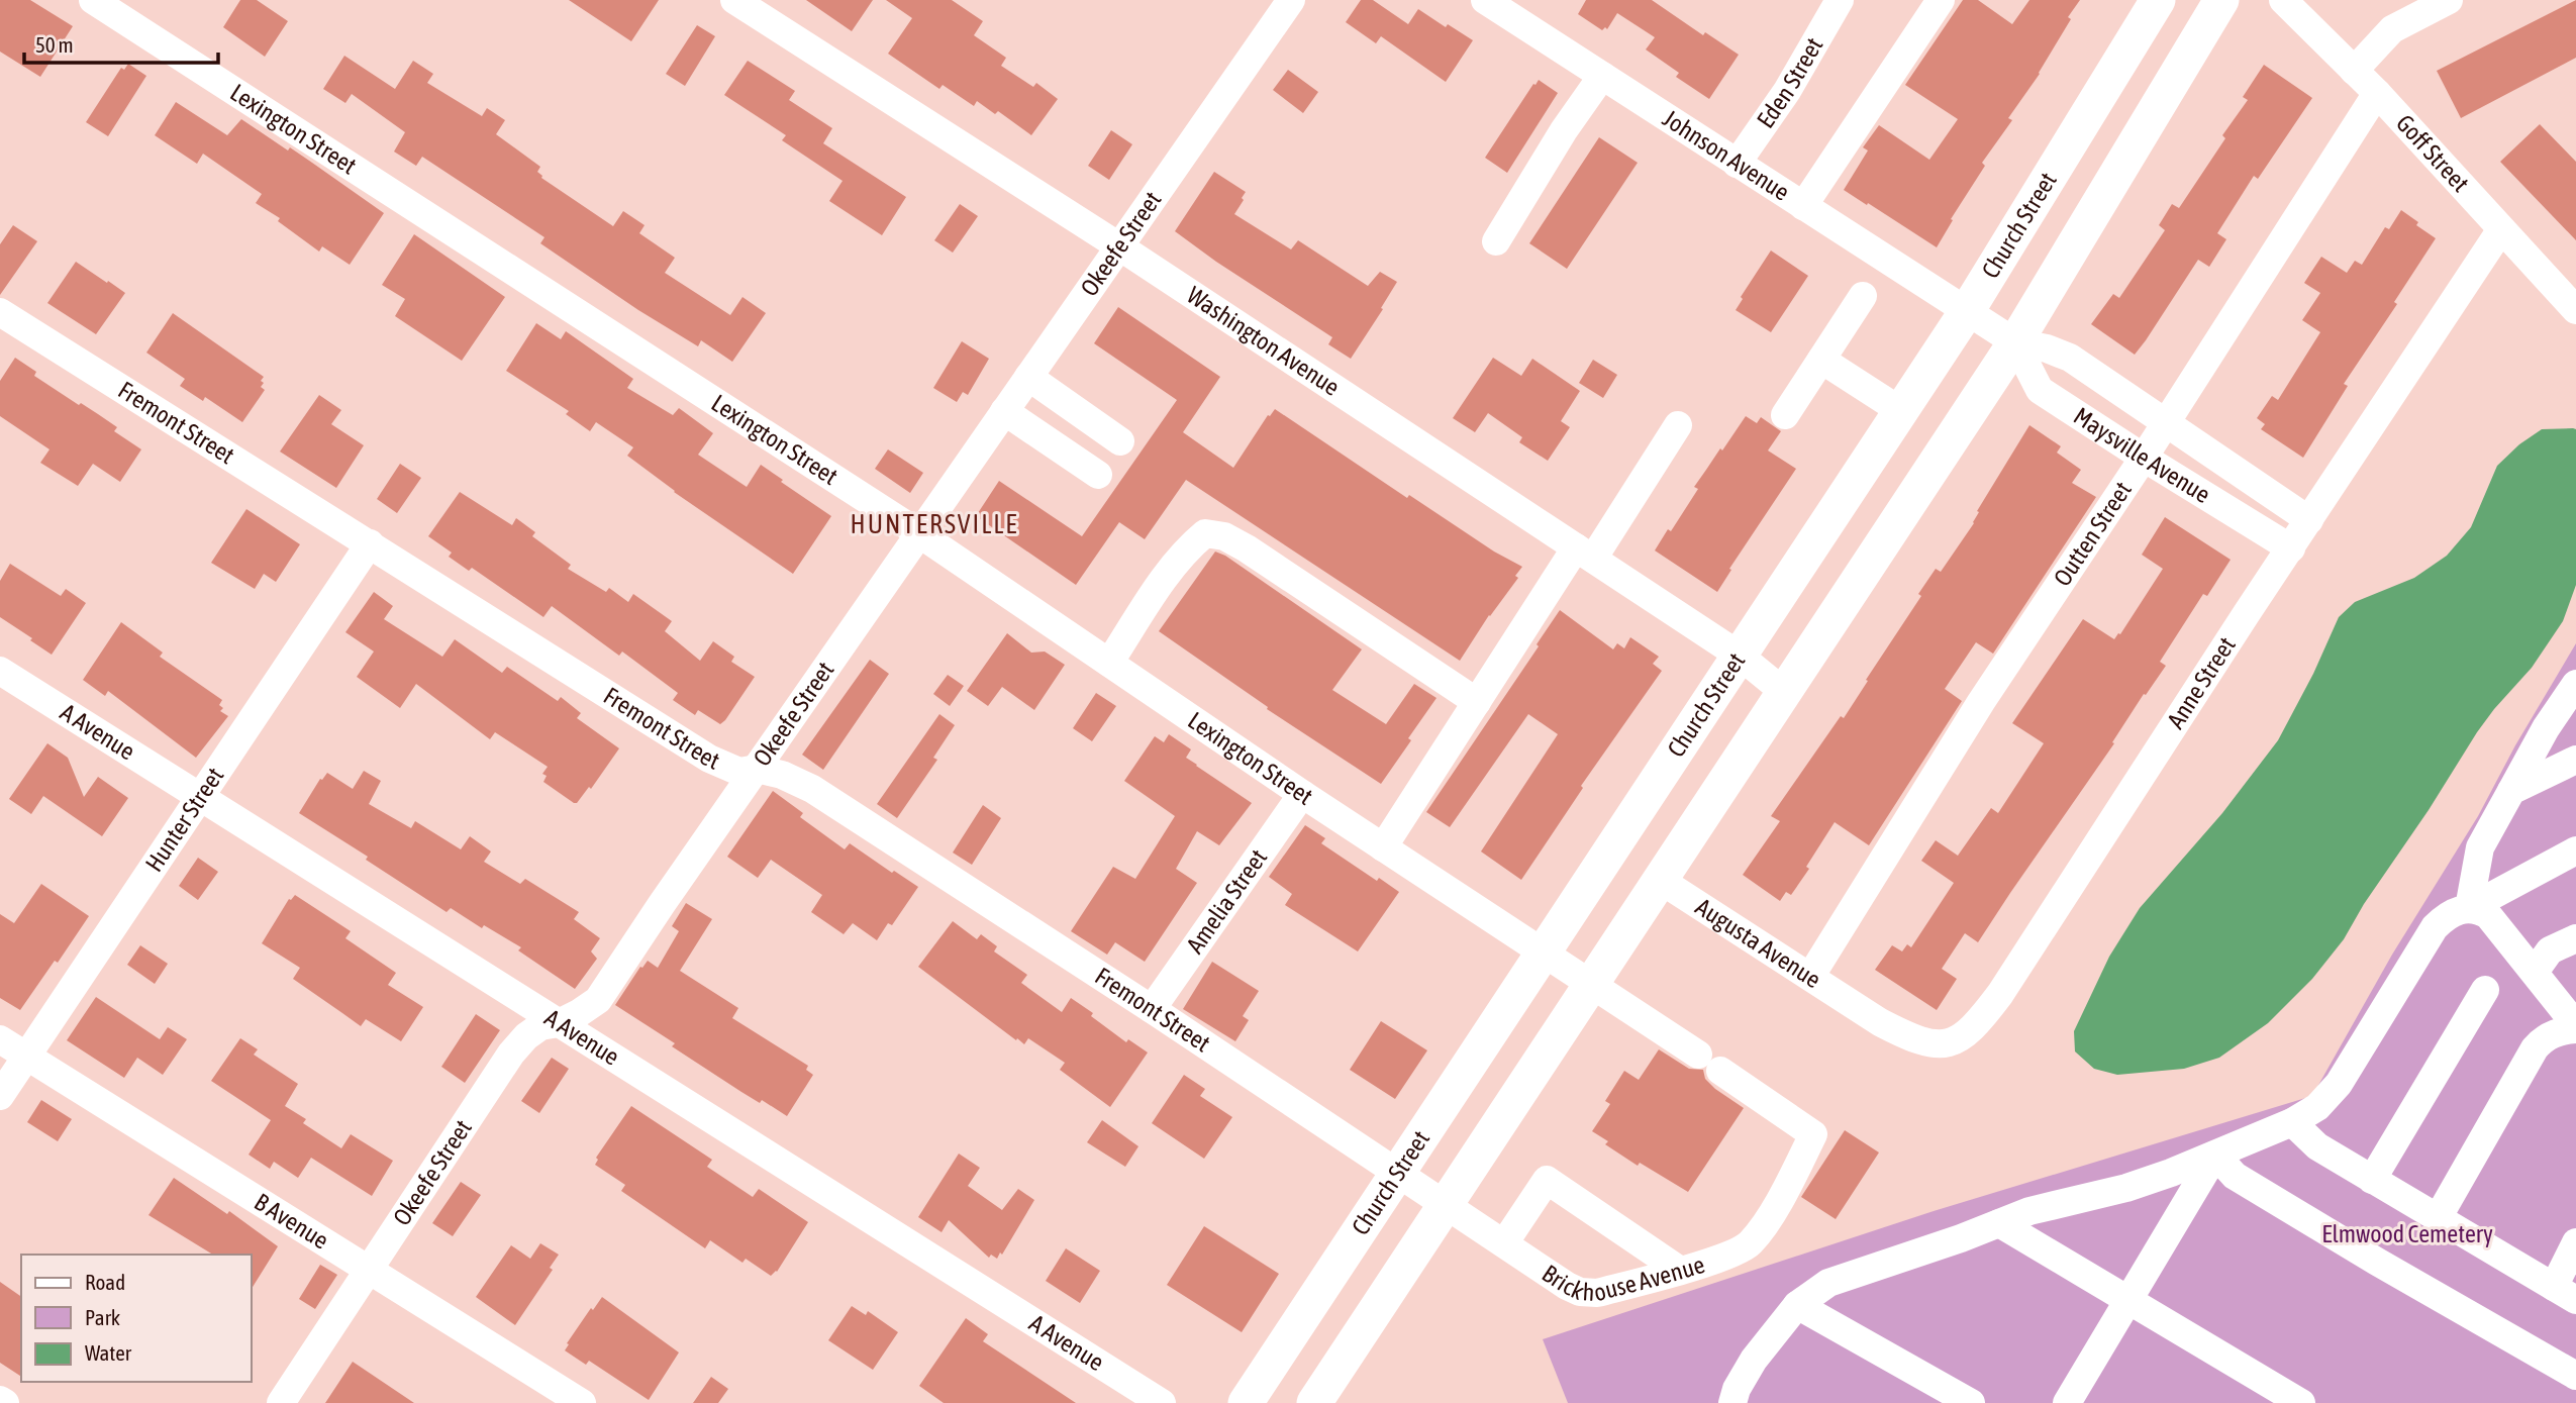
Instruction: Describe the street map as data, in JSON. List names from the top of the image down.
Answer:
{
  "streets": {
    "main road": ["Church Street"],
    "street": [
      "Eden Street",
      "Lexington Street",
      "Goff Street",
      "Johnson Avenue",
      "Okeefe Street",
      "Washington Avenue",
      "Fremont Street",
      "Maysville Avenue",
      "Outten Street",
      "Anne Street",
      "A Avenue",
      "Hunter Street",
      "Amelia Street",
      "Augusta Avenue",
      "B Avenue",
      "Brickhouse Avenue"
    ]
  },
  "crossings": [
    ["Eden Street", "Johnson Avenue"],
    ["Lexington Street", "Church Street"],
    ["Lexington Street", "Okeefe Street"],
    ["Lexington Street", "Amelia Street"],
    ["Lexington Street", "Brickhouse Avenue"],
    ["Goff Street", "Outten Street"],
    ["Goff Street", "Anne Street"],
    ["Johnson Avenue", "Church Street"],
    ["Johnson Avenue", "Maysville Avenue"],
    ["Church Street", "Washington Avenue"],
    ["Church Street", "Fremont Street"],
    ["Church Street", "Maysville Avenue"],
    ["Church Street", "Brickhouse Avenue"],
    ["Okeefe Street", "Washington Avenue"],
    ["Okeefe Street", "Fremont Street"],
    ["Okeefe Street", "A Avenue"],
    ["Okeefe Street", "B Avenue"],
    ["Fremont Street", "Hunter Street"],
    ["Fremont Street", "Amelia Street"],
    ["Fremont Street", "Brickhouse Avenue"],
    ["Maysville Avenue", "Outten Street"],
    ["Maysville Avenue", "Anne Street"],
    ["Outten Street", "Augusta Avenue"],
    ["Anne Street", "Augusta Avenue"],
    ["A Avenue", "Hunter Street"],
    ["Hunter Street", "B Avenue"]
  ],
  "districts": ["HUNTERSVILLE"],
  "parks": ["Elmwood Cemetery"],
  "legend": ["Road", "Park", "Water"],
  "scale_bar": "50 m"
}
